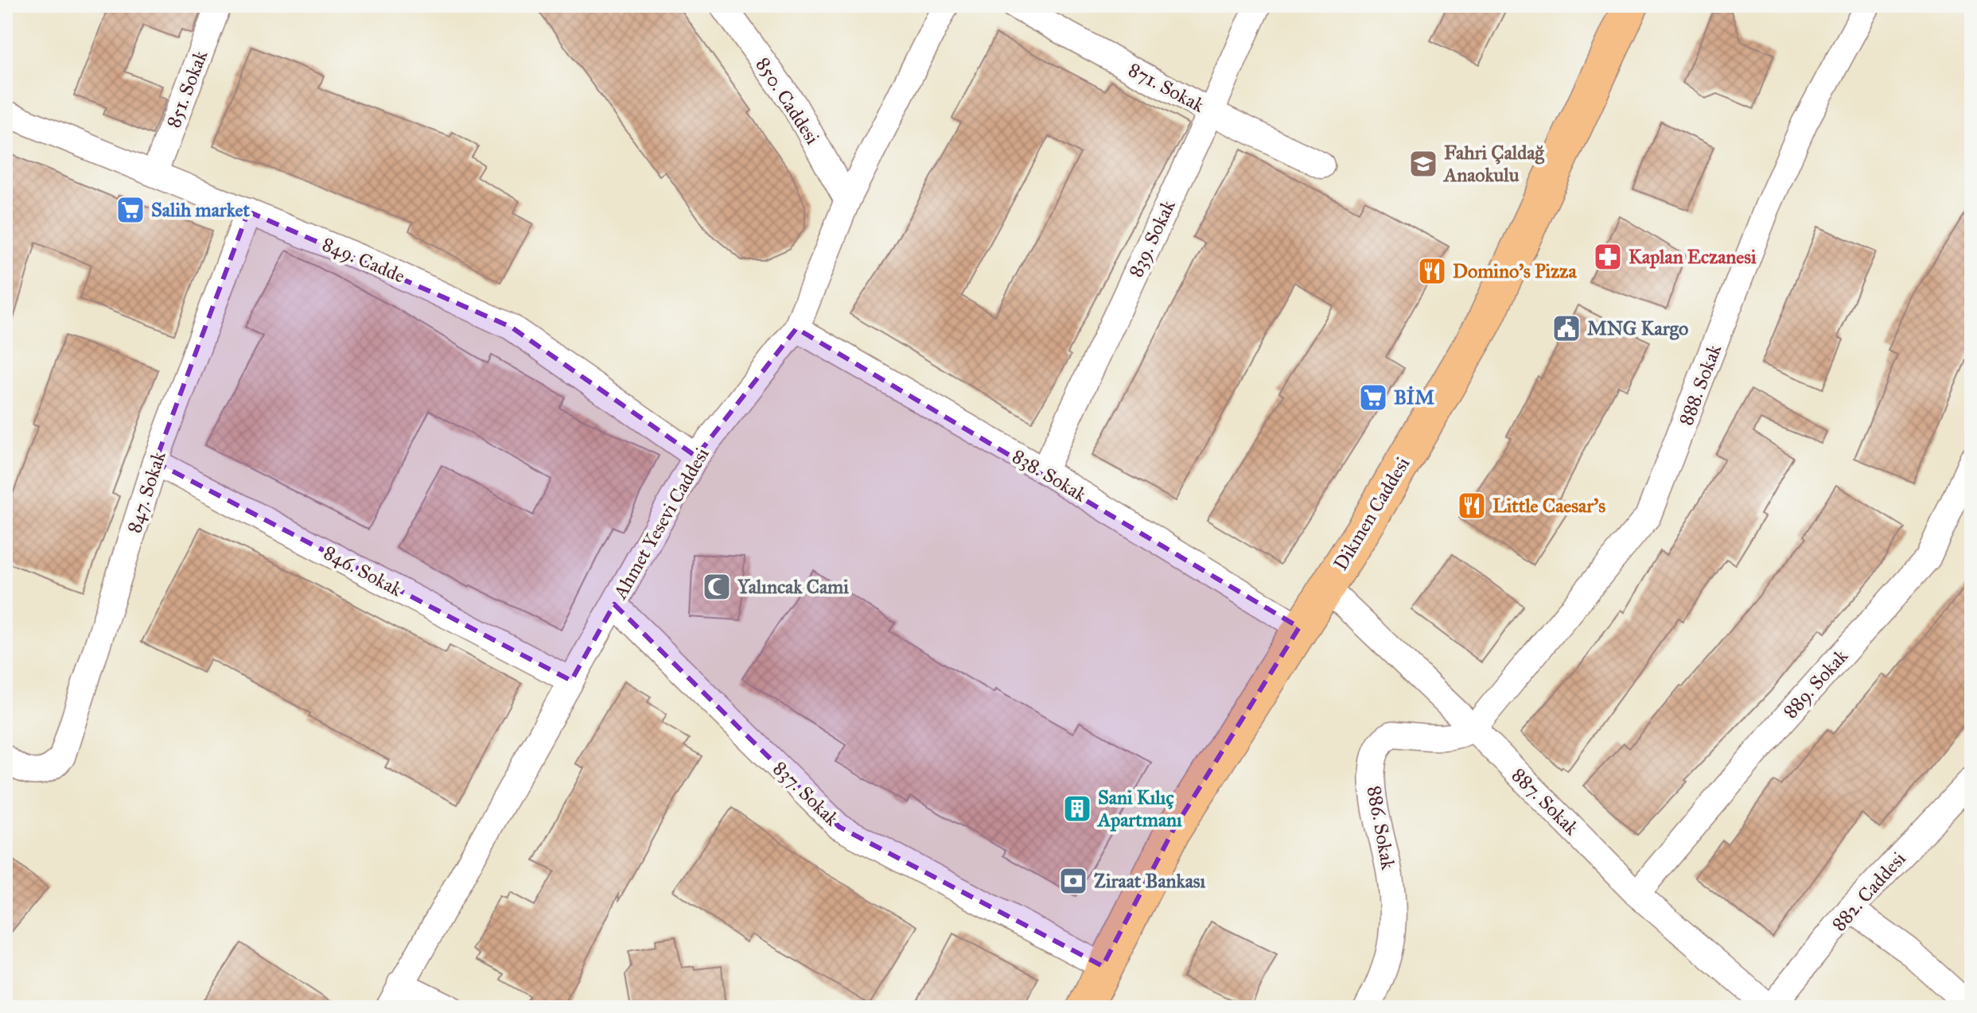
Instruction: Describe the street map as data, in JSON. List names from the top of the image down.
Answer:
{
  "streets": {
    "main road": ["Dikmen Caddesi"],
    "street": [
      "871. Sokak",
      "851. Sokak",
      "850. Caddesi",
      "839. Sokak",
      "849. Cadde",
      "888. Sokak",
      "838. Sokak",
      "847. Sokak",
      "Ahmet Yesevi Caddesi",
      "846. Sokak",
      "889. Sokak",
      "837. Sokak",
      "887. Sokak",
      "886. Sokak",
      "882. Caddesi"
    ]
  },
  "crossings": [
    ["871. Sokak", "839. Sokak"],
    ["851. Sokak", "849. Cadde"],
    ["850. Caddesi", "Ahmet Yesevi Caddesi"],
    ["839. Sokak", "838. Sokak"],
    ["849. Cadde", "847. Sokak"],
    ["849. Cadde", "Ahmet Yesevi Caddesi"],
    ["888. Sokak", "887. Sokak"],
    ["888. Sokak", "886. Sokak"],
    ["838. Sokak", "Dikmen Caddesi"],
    ["838. Sokak", "Ahmet Yesevi Caddesi"],
    ["847. Sokak", "846. Sokak"],
    ["Dikmen Caddesi", "837. Sokak"],
    ["Dikmen Caddesi", "887. Sokak"],
    ["Ahmet Yesevi Caddesi", "846. Sokak"],
    ["Ahmet Yesevi Caddesi", "837. Sokak"],
    ["889. Sokak", "887. Sokak"],
    ["887. Sokak", "886. Sokak"],
    ["887. Sokak", "882. Caddesi"]
  ],
  "places": {
    "school or university": ["Fahri Çaldağ Anaokulu"],
    "supermarket": ["Salih market", "BİM"],
    "pharmacy": ["Kaplan Eczanesi"],
    "restaurant": ["Domino's Pizza", "Little Caesar's"],
    "public building": ["MNG Kargo"],
    "mosque": ["Yalıncak Cami"],
    "building": ["Sani Kılıç Apartmanı"],
    "bank": ["Ziraat Bankası"]
  }
}
